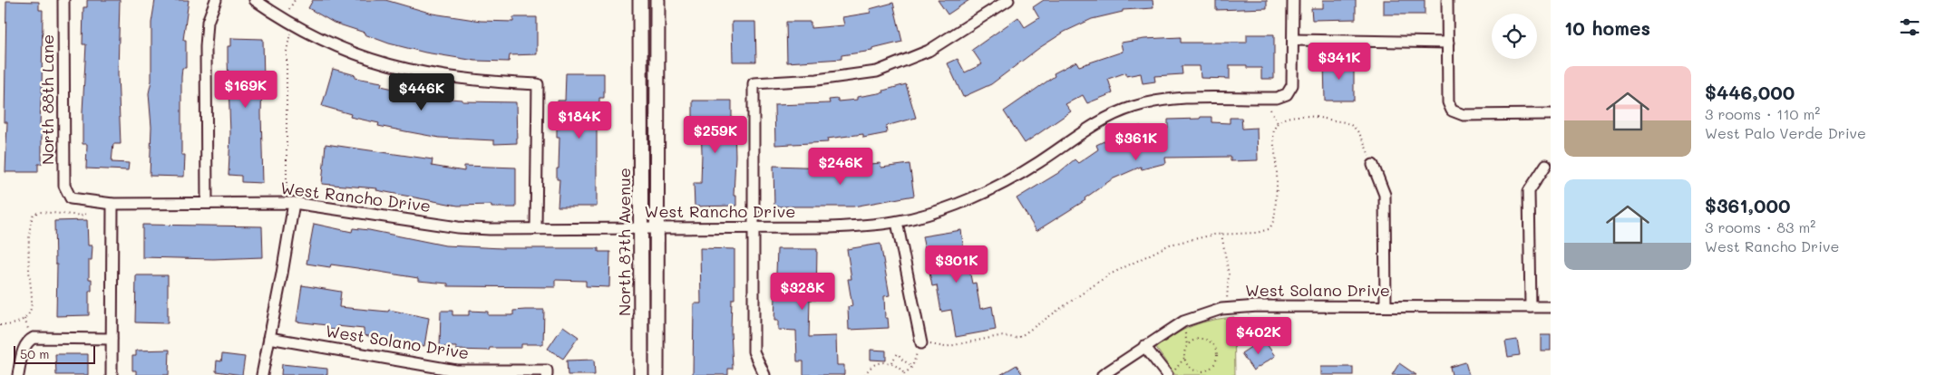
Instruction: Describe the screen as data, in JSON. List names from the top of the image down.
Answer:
{
  "streets": {
    "street": [
      "North 88th Lane",
      "West Rancho Drive",
      "North 87th Avenue",
      "West Solano Drive"
    ]
  },
  "crossings": [
    ["North 88th Lane", "West Rancho Drive"],
    ["West Rancho Drive", "North 87th Avenue"]
  ],
  "scale_bar": "50 m",
  "page": {
    "heading": "10 homes",
    "price": [
      "$341K",
      "$169K",
      "$446K",
      "$184K",
      "$259K",
      "$361K",
      "$246K",
      "$301K",
      "$328K",
      "$402K"
    ],
    "list": [
      {
        "name": "$446,000",
        "note": "3 rooms · 110 m² · West Palo Verde Drive"
      },
      {
        "name": "$361,000",
        "note": "3 rooms · 83 m² · West Rancho Drive"
      }
    ],
    "scale": "50 m"
  }
}
